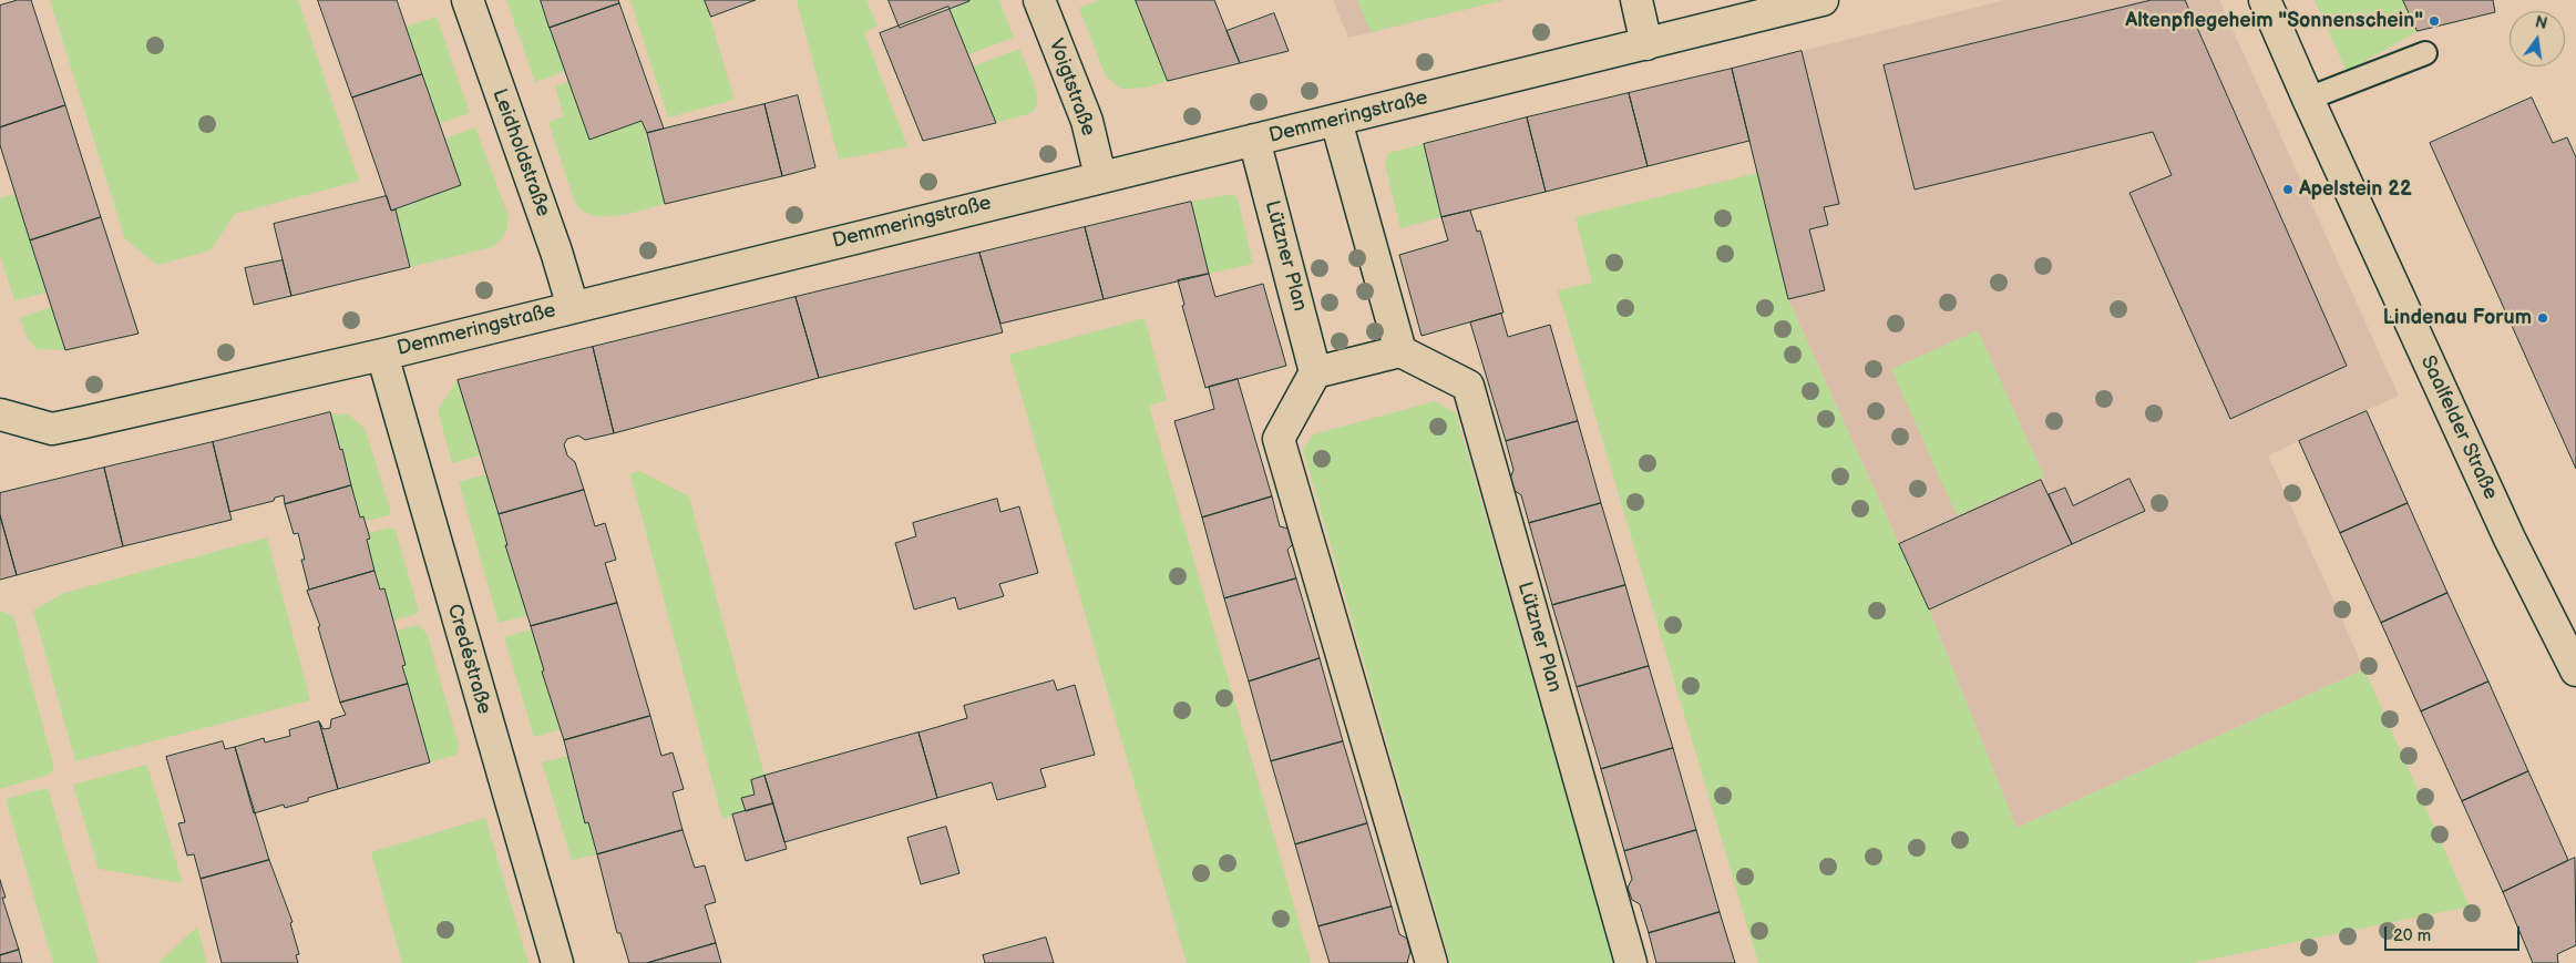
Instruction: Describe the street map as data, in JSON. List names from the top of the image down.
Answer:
{
  "streets": {
    "street": [
      "Voigtstraße",
      "Demmeringstraße",
      "Leidholdstraße",
      "Lützner Plan",
      "Saalfelder Straße",
      "Credéstraße"
    ]
  },
  "crossings": [
    ["Voigtstraße", "Demmeringstraße"],
    ["Demmeringstraße", "Leidholdstraße"],
    ["Demmeringstraße", "Lützner Plan"],
    ["Demmeringstraße", "Credéstraße"]
  ],
  "places": ["Altenpflegeheim \"Sonnenschein\"", "Apelstein 22", "Lindenau Forum"],
  "scale_bar": "20 m",
  "north": "top"
}
